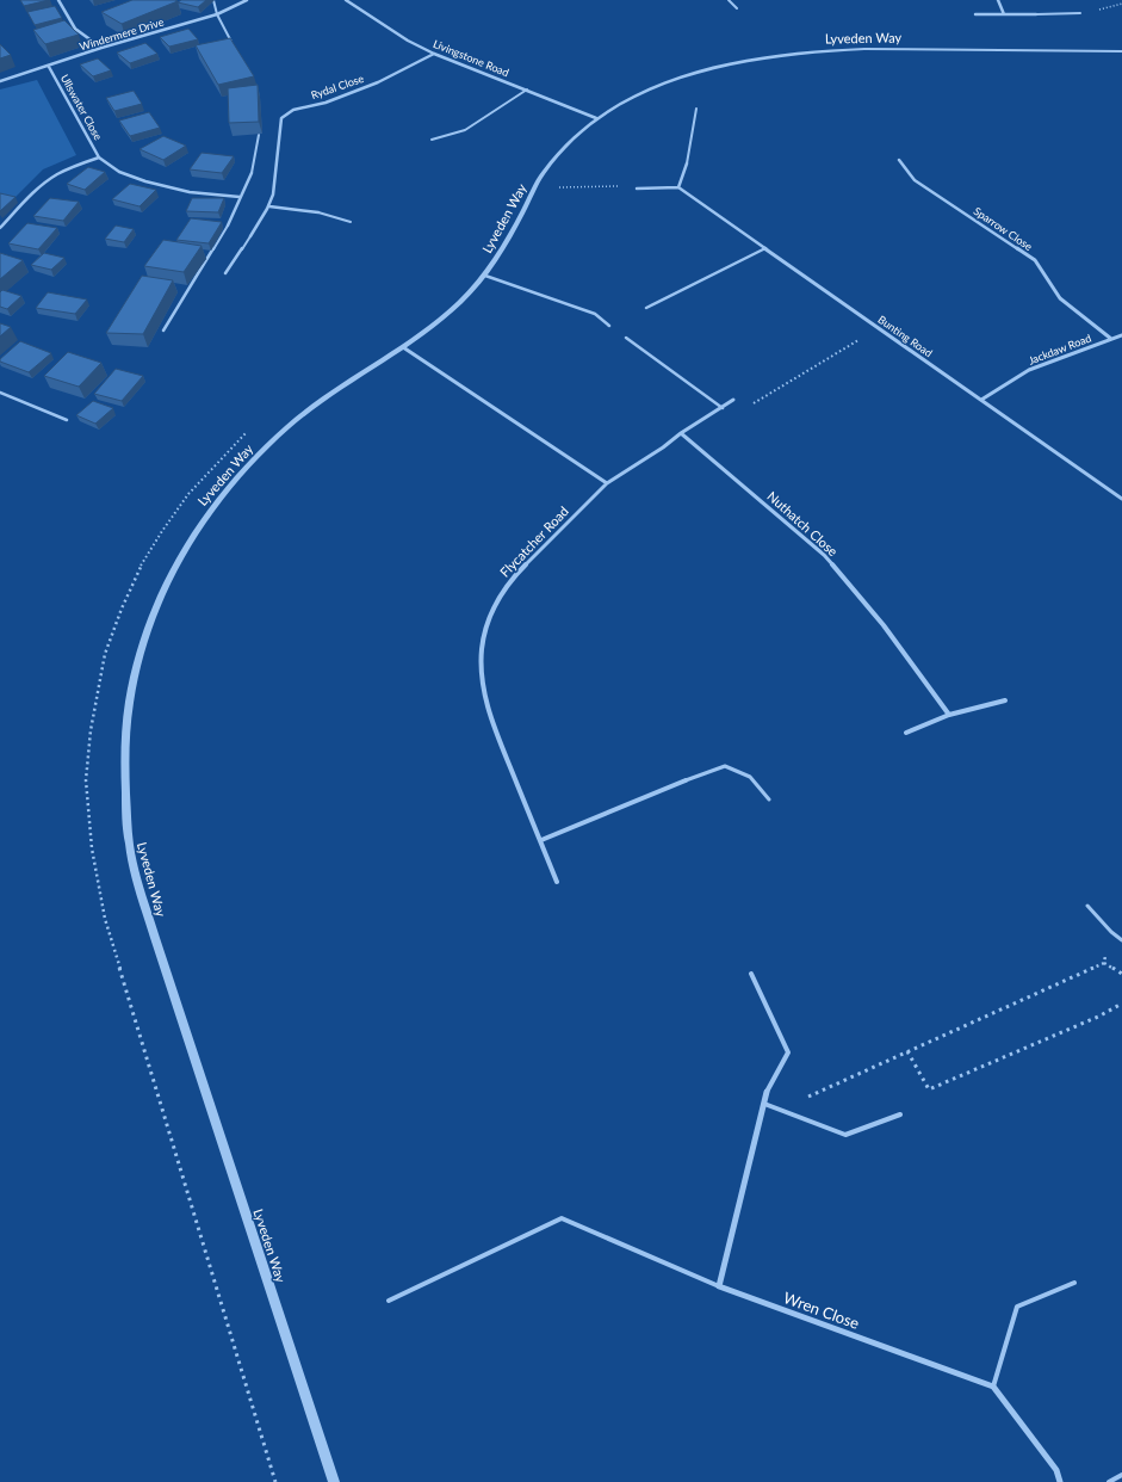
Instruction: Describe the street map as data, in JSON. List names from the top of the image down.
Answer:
{
  "streets": {
    "street": [
      "Windermere Drive",
      "Lyveden Way",
      "Livingstone Road",
      "Rydal Close",
      "Ullswater Close",
      "Sparrow Close",
      "Bunting Road",
      "Jackdaw Road",
      "Nuthatch Close",
      "Flycatcher Road",
      "Wren Close"
    ]
  },
  "crossings": [
    ["Windermere Drive", "Ullswater Close"],
    ["Lyveden Way", "Livingstone Road"],
    ["Livingstone Road", "Rydal Close"],
    ["Sparrow Close", "Jackdaw Road"],
    ["Bunting Road", "Jackdaw Road"]
  ]
}
